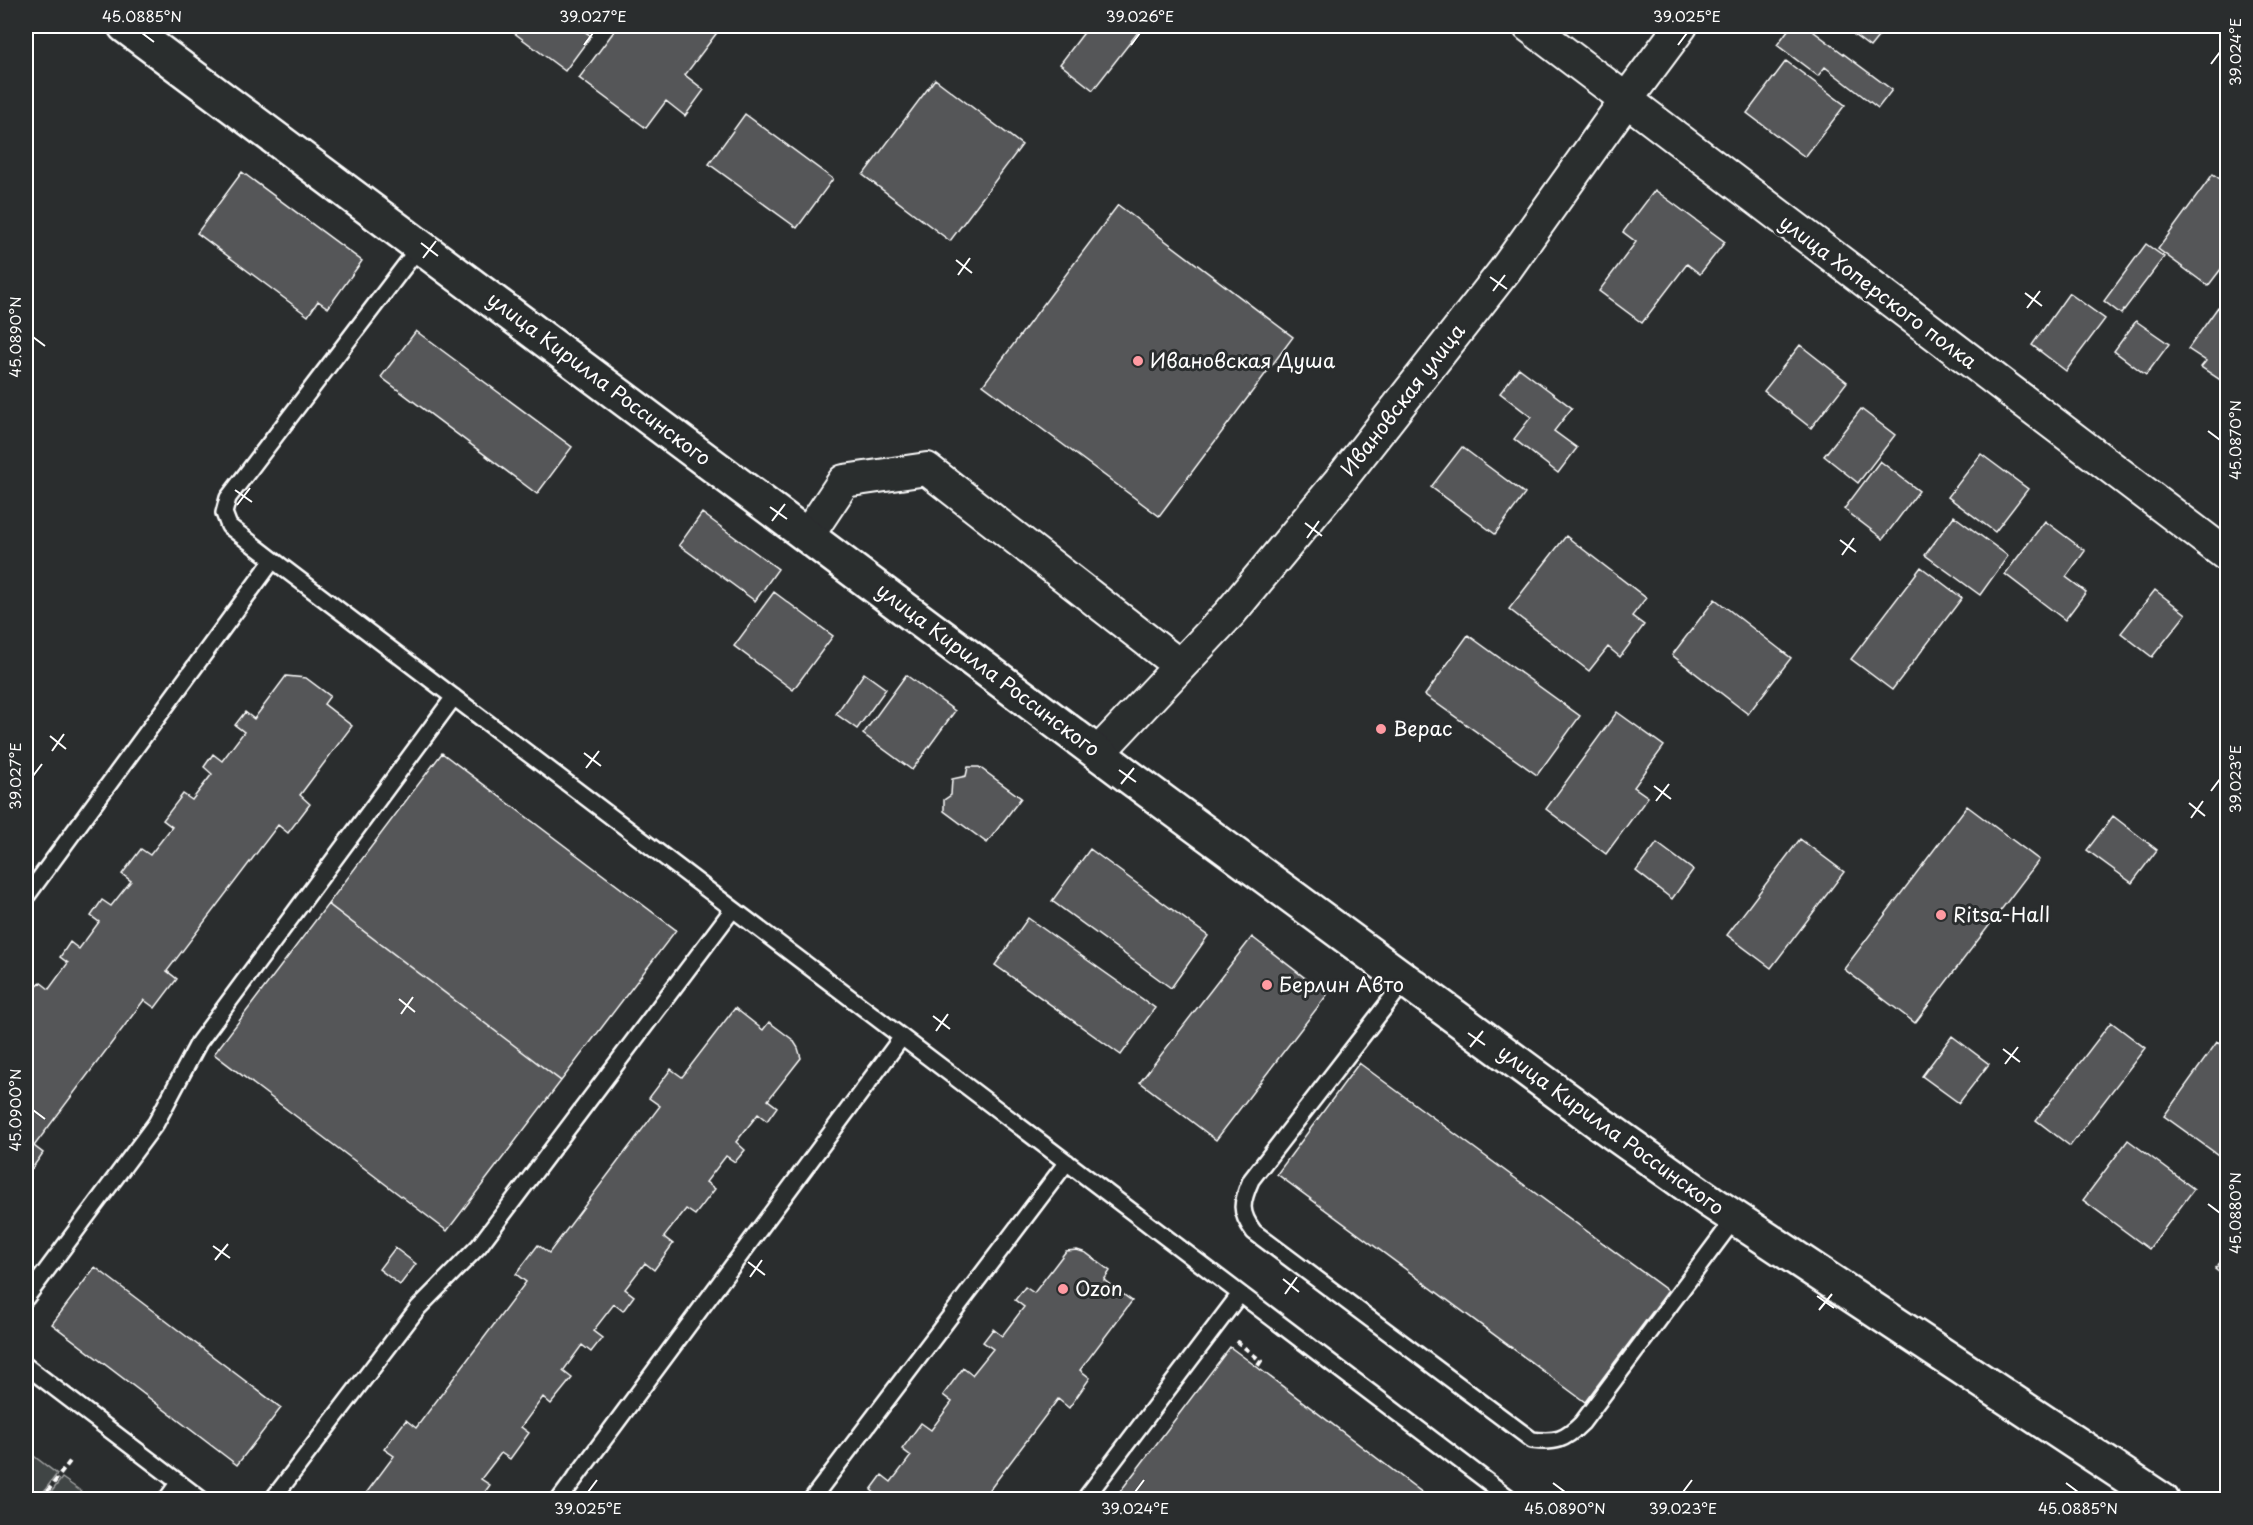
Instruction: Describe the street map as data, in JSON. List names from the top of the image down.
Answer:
{
  "streets": {
    "main road": ["улица Кирилла Россинского"],
    "street": ["улица Хоперского полка", "Ивановская улица"]
  },
  "crossings": [
    ["улица Хоперского полка", "Ивановская улица"],
    ["улица Кирилла Россинского", "Ивановская улица"]
  ],
  "places": [
    "Ивановская Душа",
    "Верас",
    "Ritsa-Hall",
    "Берлин Авто",
    "Ozon"
  ],
  "coordinates": [
    "45.0885°N",
    "39.027°E",
    "39.026°E",
    "39.025°E",
    "39.024°E",
    "45.0890°N",
    "45.0870°N",
    "39.023°E",
    "45.0900°N",
    "45.0880°N"
  ]
}
